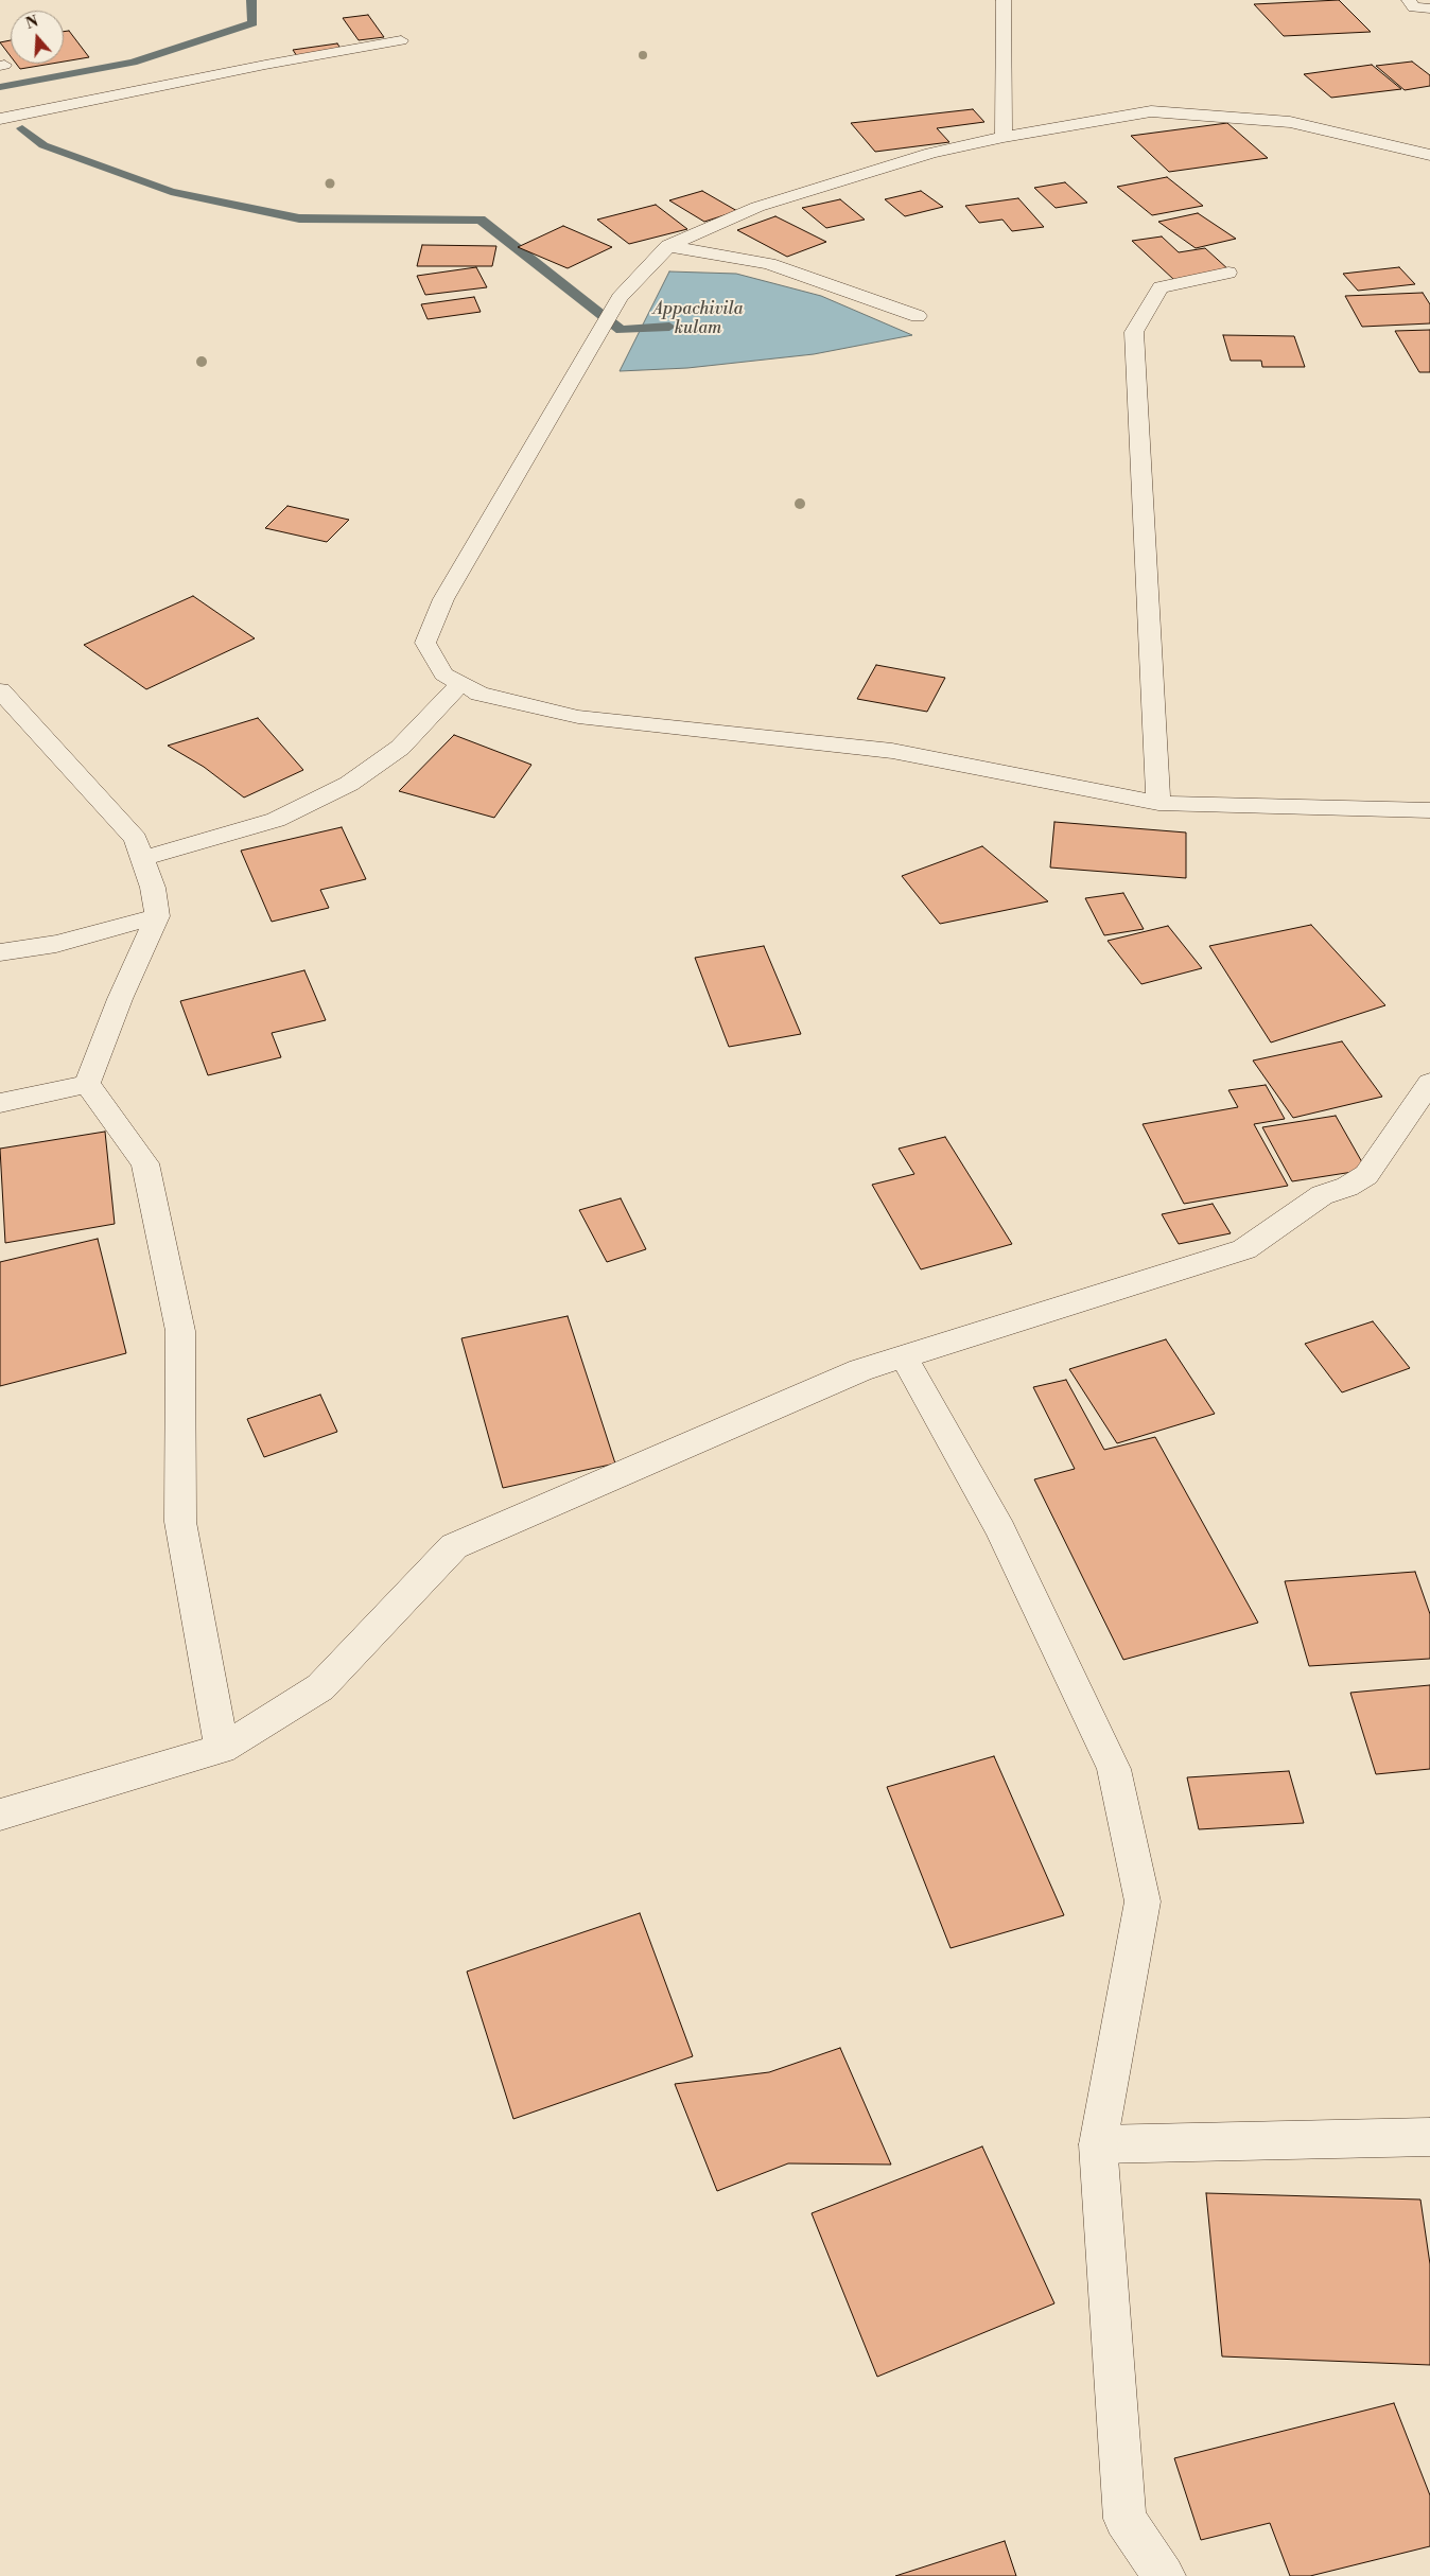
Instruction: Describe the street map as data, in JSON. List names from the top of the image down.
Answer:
{
  "water": ["Appachivila kulam"],
  "north": "top"
}
